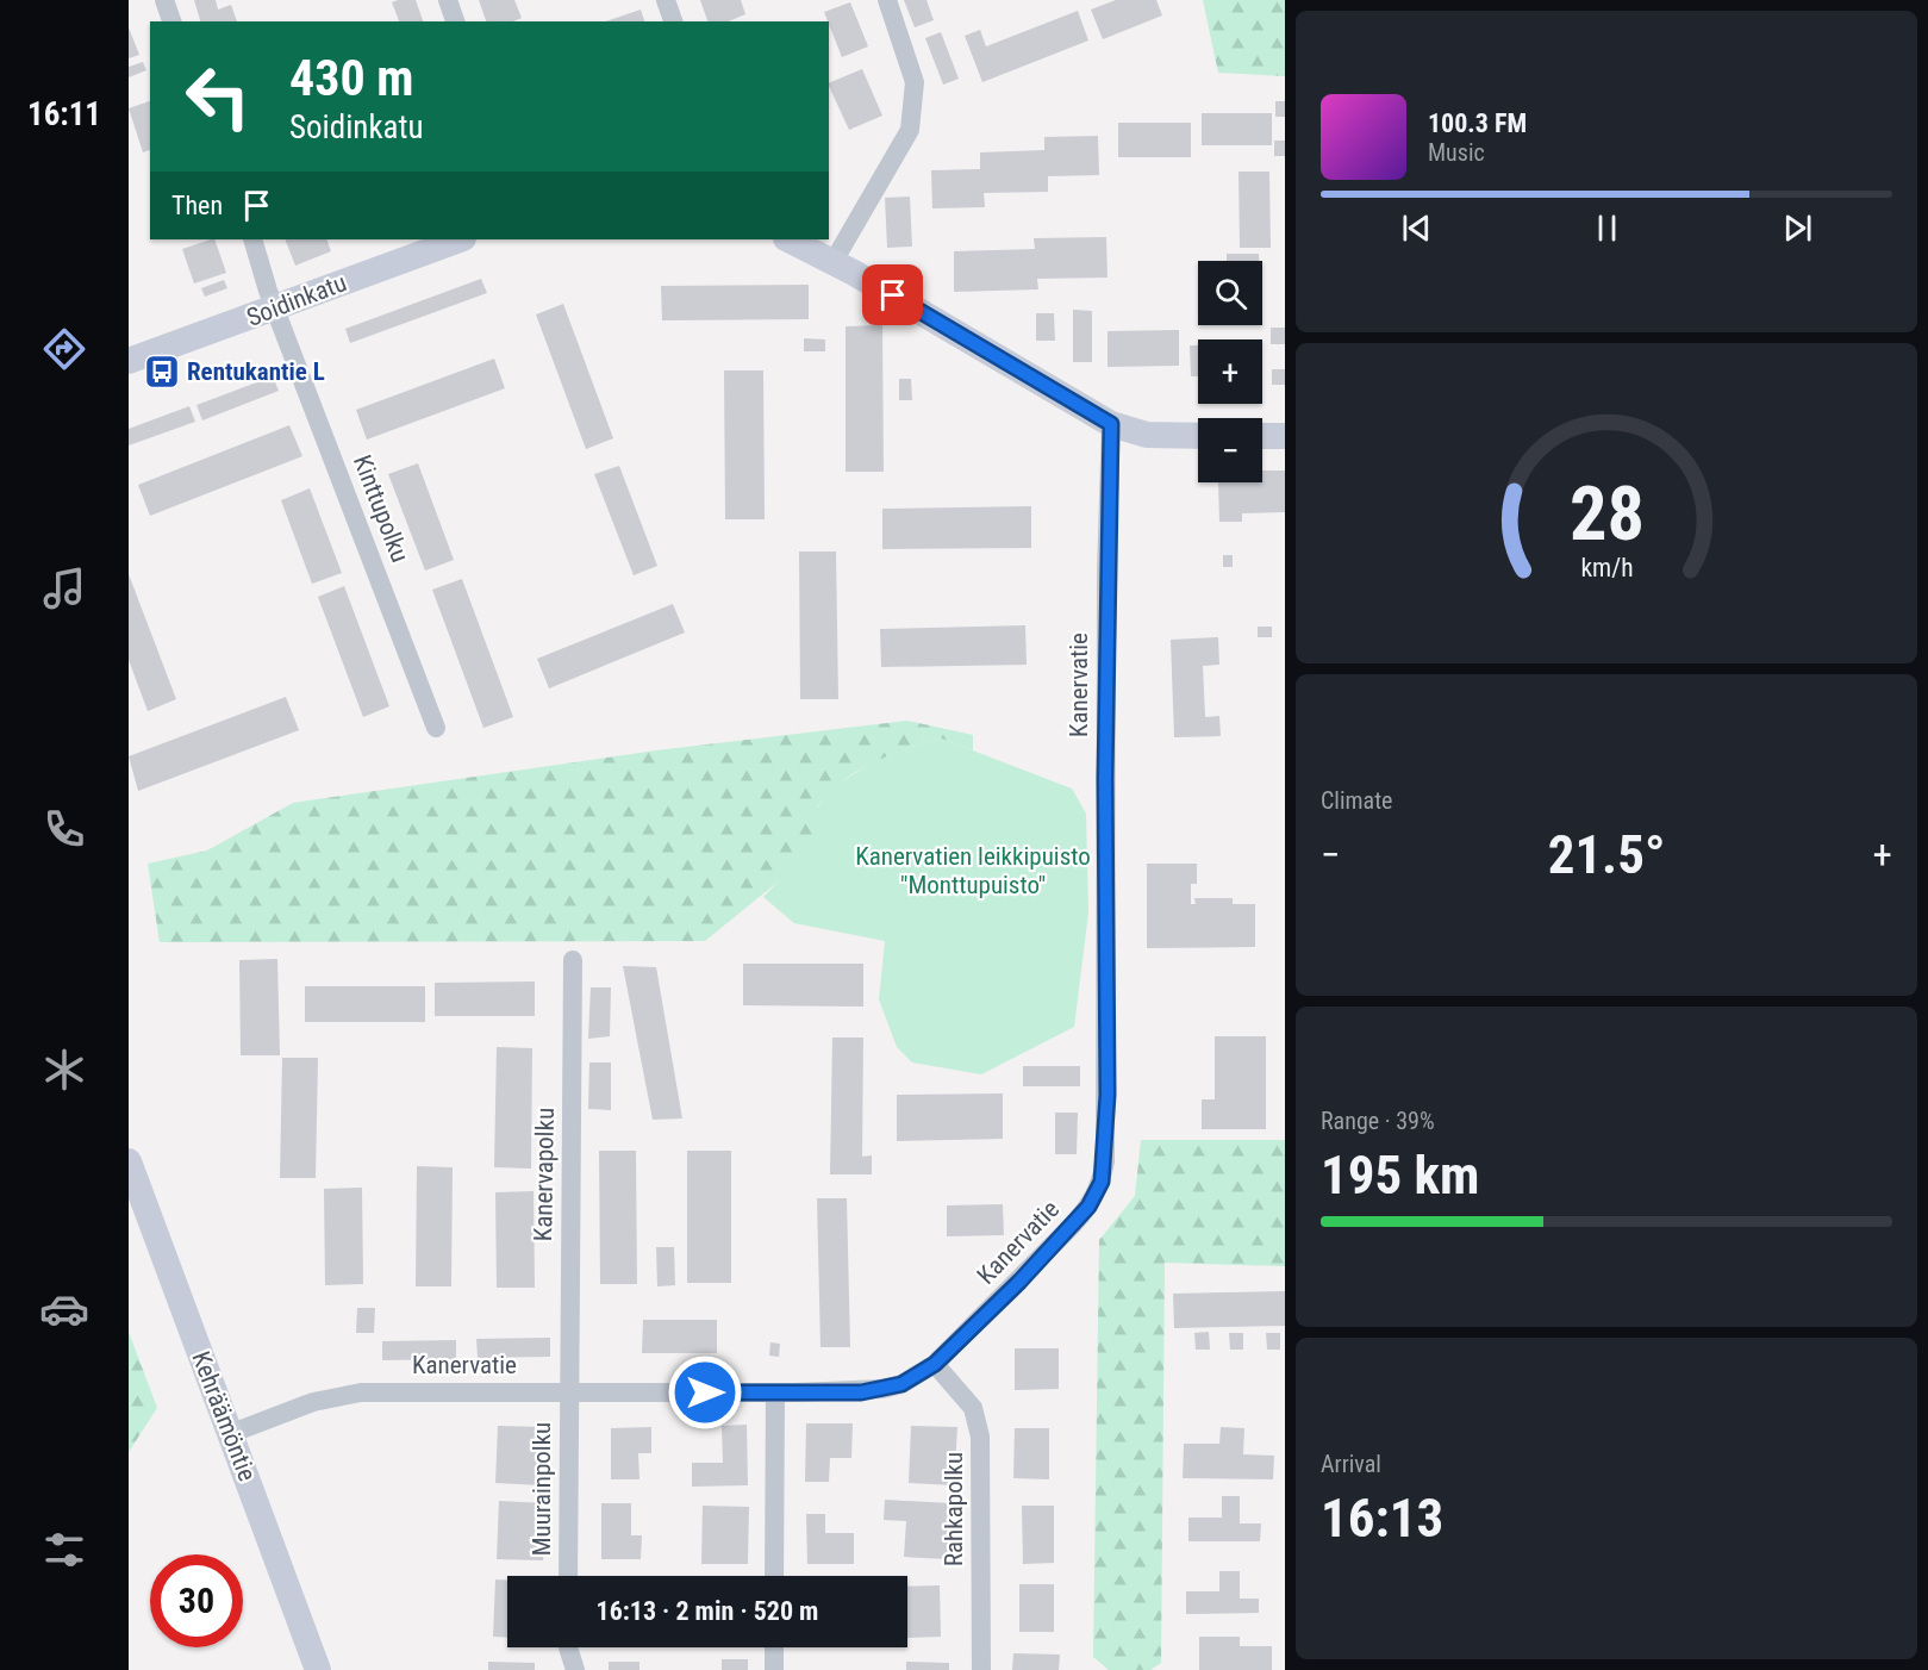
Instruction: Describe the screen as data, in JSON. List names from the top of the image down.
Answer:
{
  "streets": {
    "street": [
      "Soidinkatu",
      "Kinttupolku",
      "Kanervatie",
      "Kanervapolku",
      "Kehräämöntie",
      "Muurainpolku",
      "Rahkapolku"
    ]
  },
  "crossings": [
    ["Soidinkatu", "Kinttupolku"],
    ["Kanervatie", "Kanervapolku"],
    ["Kanervatie", "Kehräämöntie"],
    ["Kanervatie", "Muurainpolku"],
    ["Kanervatie", "Rahkapolku"],
    ["Kanervapolku", "Muurainpolku"]
  ],
  "parks": ["Kanervatien leikkipuisto \"Monttupuisto\""],
  "places": {
    "bus stop": ["Rentukantie L"]
  },
  "page": {
    "tabs": "16:11",
    "turn": ["430 m", "Soidinkatu"],
    "song": ["100.3 FM", "Music"],
    "then": "Then",
    "map_buttons": ["+", "−"],
    "tile": [
      "Climate",
      ["Range · 39%", "195 km"],
      ["Arrival", "16:13"]
    ],
    "heat": ["−", "21.5°", "+"],
    "limit": "30",
    "trip": "16:13 · 2 min · 520 m",
    "gauge": ["28", "km/h"]
  }
}
